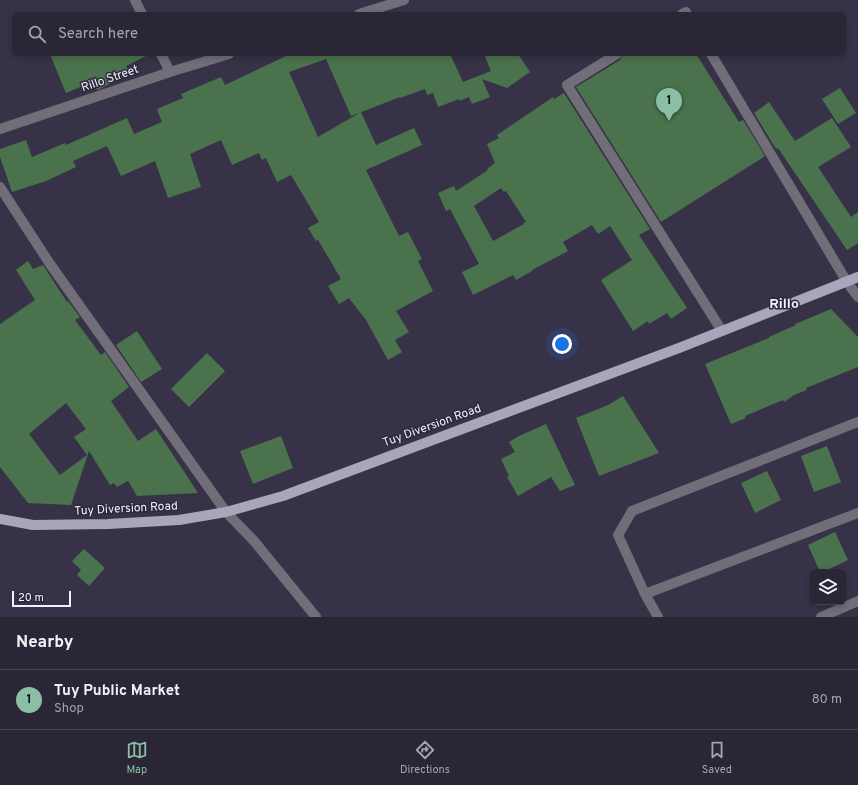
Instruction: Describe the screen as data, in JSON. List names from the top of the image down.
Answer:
{
  "streets": {
    "main road": ["Tuy Diversion Road"],
    "street": ["Rillo Street"]
  },
  "districts": ["Rillo"],
  "scale_bar": "20 m",
  "page": {
    "search": "Search here",
    "pins": "1",
    "scale": "20 m",
    "heading": "Nearby",
    "list": [
      {
        "mark": "1",
        "name": "Tuy Public Market",
        "note": "Shop",
        "value": "80 m"
      }
    ],
    "nav": ["Map", "Directions", "Saved"]
  }
}
